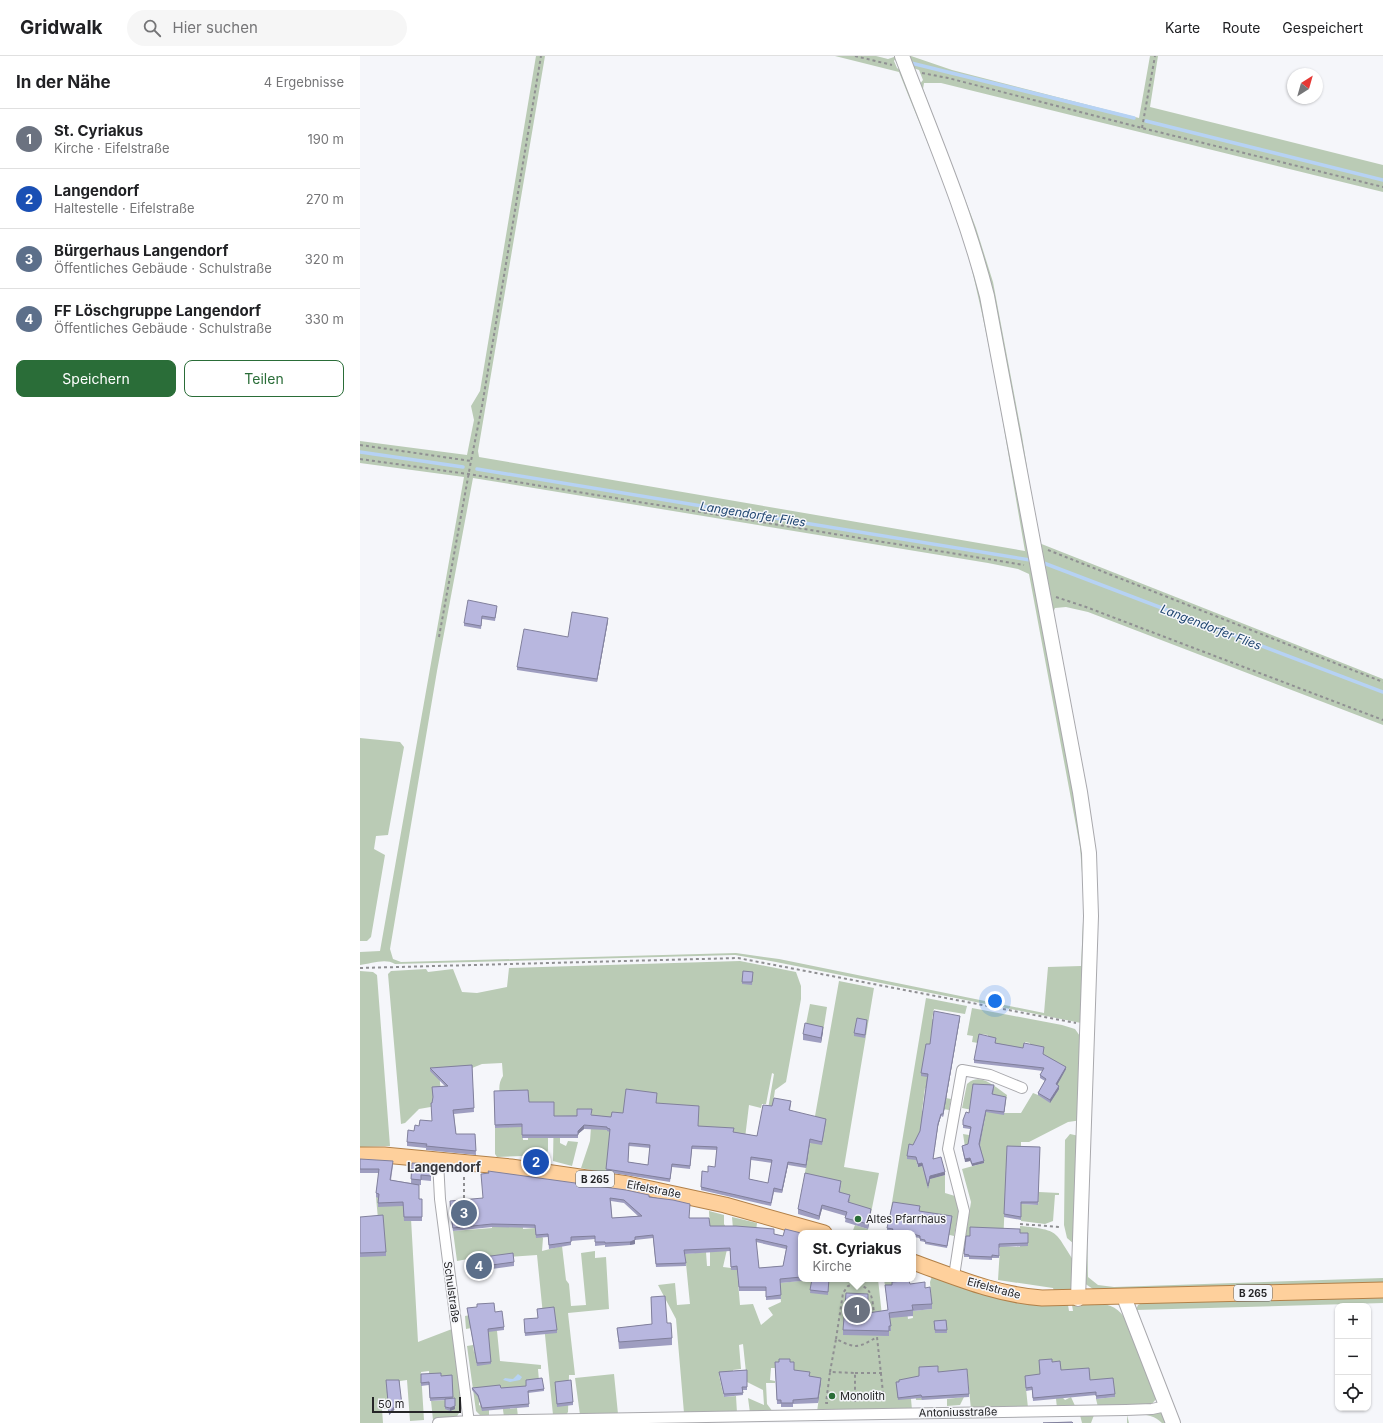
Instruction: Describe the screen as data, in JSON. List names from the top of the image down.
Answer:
{
  "streets": {
    "main road": ["B 265", "Eifelstraße"],
    "street": ["Schulstraße", "Antoniusstraße"]
  },
  "crossings": [
    ["B 265", "Eifelstraße"],
    ["Eifelstraße", "Schulstraße"],
    ["Schulstraße", "Antoniusstraße"]
  ],
  "districts": ["Langendorf"],
  "water": ["Langendorfer Flies"],
  "places": ["Altes Pfarrhaus", "Monolith"],
  "scale_bar": "50 m",
  "north": "top right",
  "page": {
    "header": "Gridwalk",
    "search": "Hier suchen",
    "nav": ["Karte", "Route", "Gespeichert"],
    "heading": ["In der Nähe", "4 Ergebnisse"],
    "list": [
      {
        "mark": "1",
        "name": "St. Cyriakus",
        "note": "Kirche · Eifelstraße",
        "value": "190 m"
      },
      {
        "mark": "2",
        "name": "Langendorf",
        "note": "Haltestelle · Eifelstraße",
        "value": "270 m"
      },
      {
        "mark": "3",
        "name": "Bürgerhaus Langendorf",
        "note": "Öffentliches Gebäude · Schulstraße",
        "value": "320 m"
      },
      {
        "mark": "4",
        "name": "FF Löschgruppe Langendorf",
        "note": "Öffentliches Gebäude · Schulstraße",
        "value": "330 m"
      }
    ],
    "buttons": ["Speichern", "Teilen"],
    "pins": [
      "2",
      "3",
      "4",
      "1"
    ],
    "popup": ["St. Cyriakus", "Kirche"],
    "map_buttons": ["+", "−"],
    "scale": "50 m"
  }
}
